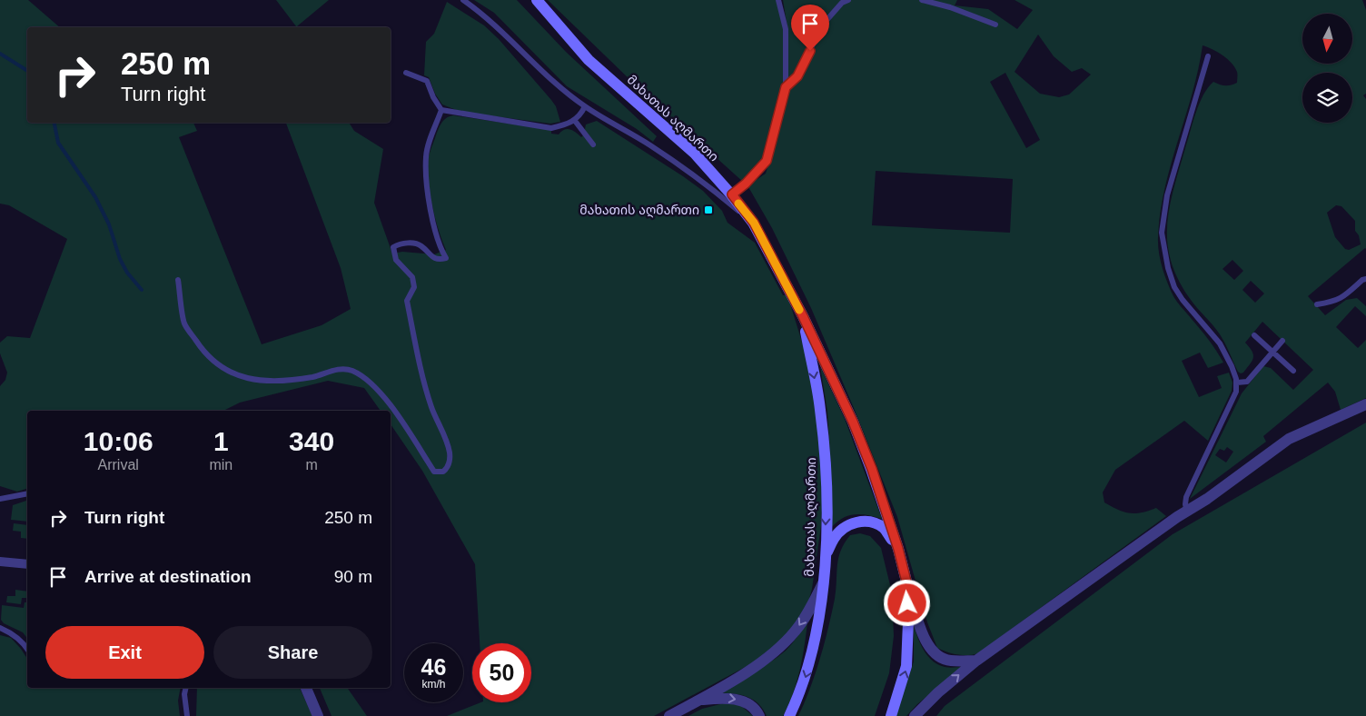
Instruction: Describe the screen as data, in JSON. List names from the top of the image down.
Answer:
{
  "streets": {
    "main road": ["მახათას აღმართი"]
  },
  "places": {
    "transit": ["მახათის აღმართი"]
  },
  "north": "bottom",
  "page": {
    "turn": ["250 m", "Turn right"],
    "eta": [
      "10:06",
      "Arrival",
      "1",
      "min",
      "340",
      "m"
    ],
    "list": [
      {
        "name": "Turn right",
        "value": "250 m"
      },
      {
        "name": "Arrive at destination",
        "value": "90 m"
      }
    ],
    "buttons": ["Exit", "Share"],
    "speed": "46 km/h",
    "limit": "50"
  }
}
